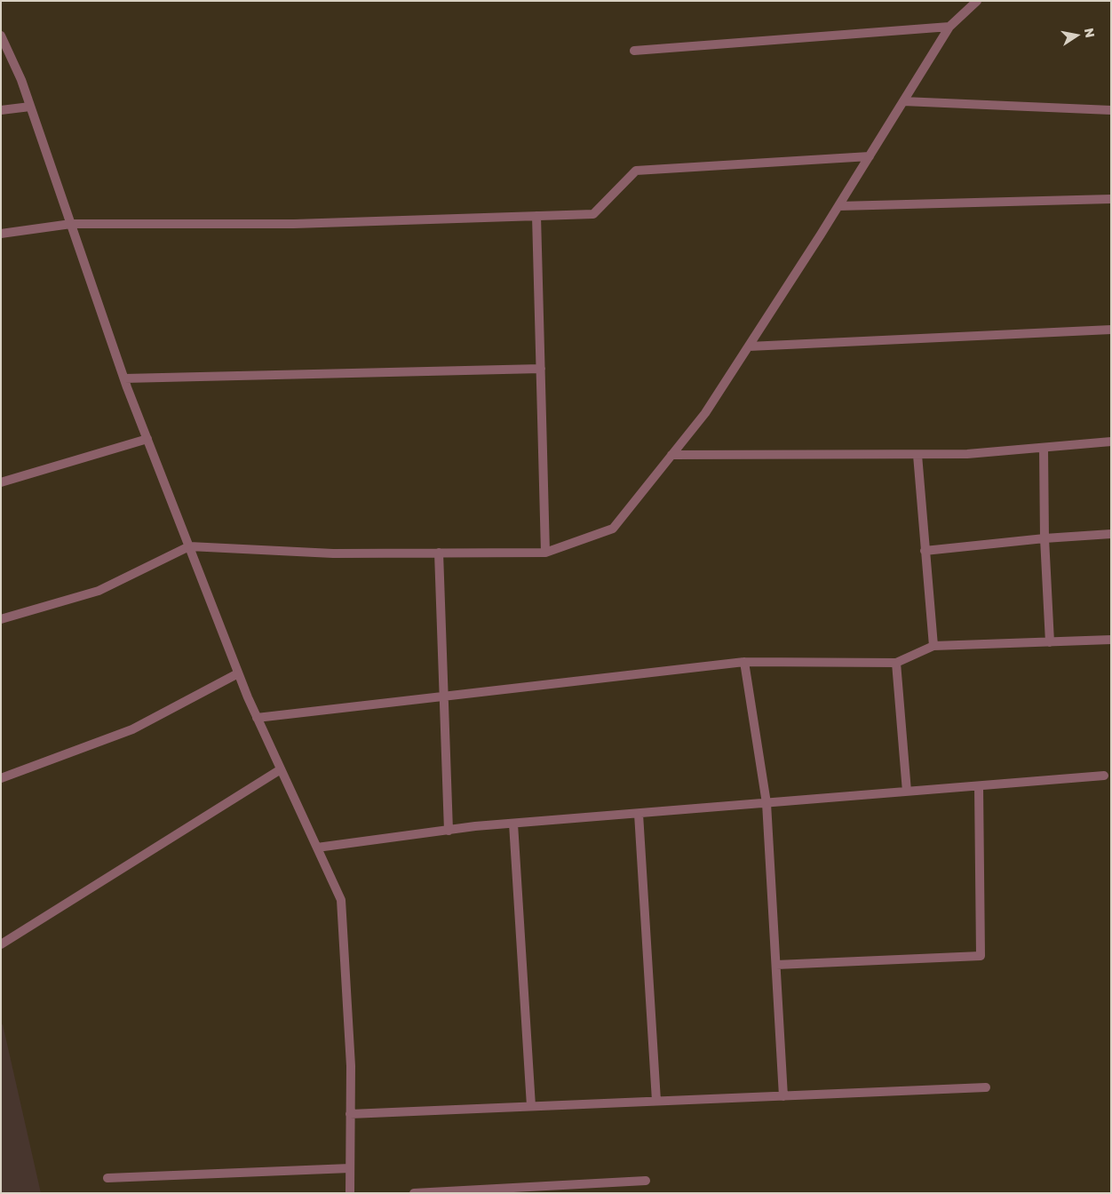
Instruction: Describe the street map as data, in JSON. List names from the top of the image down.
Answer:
{
  "north": "right"
}
